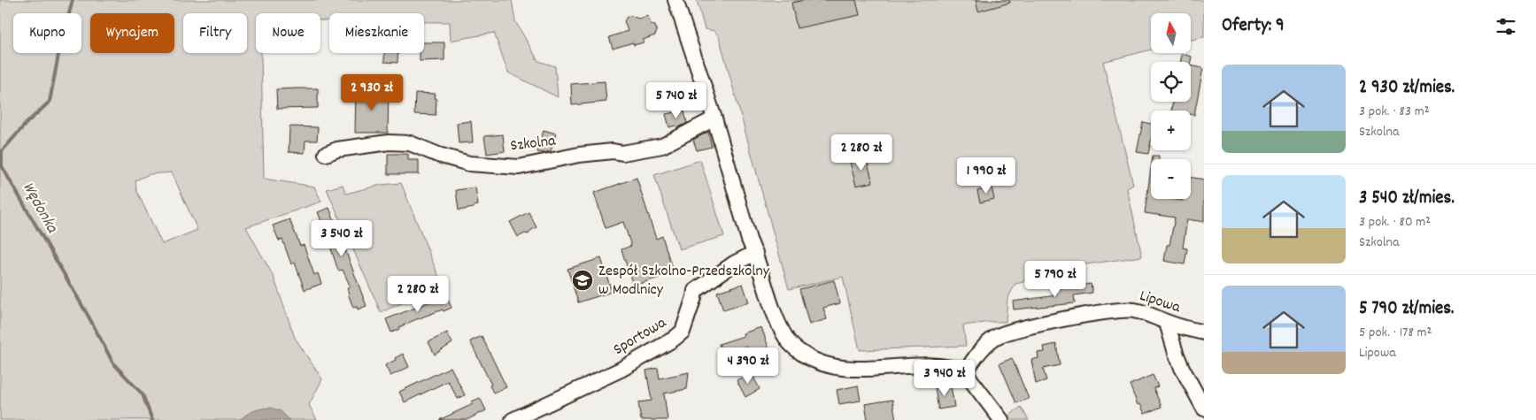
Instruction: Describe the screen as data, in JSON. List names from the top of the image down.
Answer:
{
  "streets": {
    "street": ["Szkolna", "Lipowa", "Sportowa"]
  },
  "water": ["Wędonka"],
  "places": {
    "school or university": ["Zespół Szkolno-Przedszkolny w Modlnicy"]
  },
  "north": "top",
  "page": {
    "heading": "Oferty: 9",
    "map_buttons": ["+", "−"],
    "chip": [
      "Kupno",
      "Wynajem",
      "Filtry",
      "Nowe",
      "Mieszkanie"
    ],
    "list": [
      {
        "name": "2 930 zł/mies.",
        "note": "3 pok. · 83 m² · Szkolna"
      },
      {
        "name": "3 540 zł/mies.",
        "note": "3 pok. · 80 m² · Szkolna"
      },
      {
        "name": "5 790 zł/mies.",
        "note": "5 pok. · 178 m² · Lipowa"
      }
    ],
    "price": [
      "2 930 zł",
      "5 740 zł",
      "2 280 zł",
      "1 990 zł",
      "3 540 zł",
      "5 790 zł",
      "2 280 zł",
      "4 390 zł",
      "3 940 zł"
    ]
  }
}
